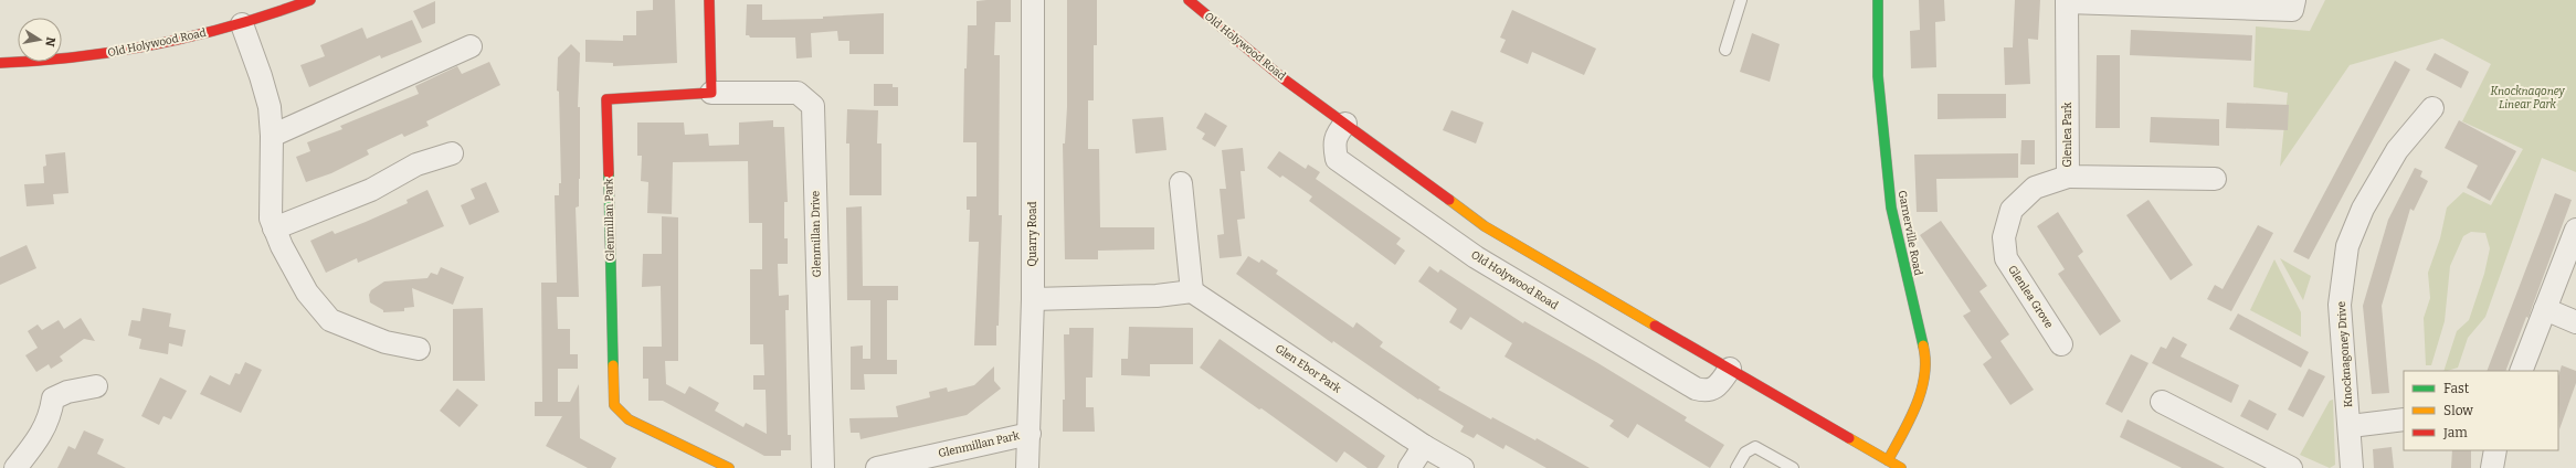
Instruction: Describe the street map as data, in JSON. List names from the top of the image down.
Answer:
{
  "streets": {
    "street": [
      "Old Holywood Road",
      "Glenlea Park",
      "Glenmillan Park",
      "Garnerville Road",
      "Glenmillan Drive",
      "Quarry Road",
      "Glenlea Grove",
      "Knocknagoney Drive",
      "Glen Ebor Park"
    ]
  },
  "crossings": [
    ["Old Holywood Road", "Garnerville Road"],
    ["Glenlea Park", "Glenlea Grove"],
    ["Glenmillan Park", "Glenmillan Drive"],
    ["Glenmillan Park", "Quarry Road"]
  ],
  "parks": ["Knocknagoney Linear Park"],
  "legend": ["Fast", "Slow", "Jam"],
  "north": "right"
}
